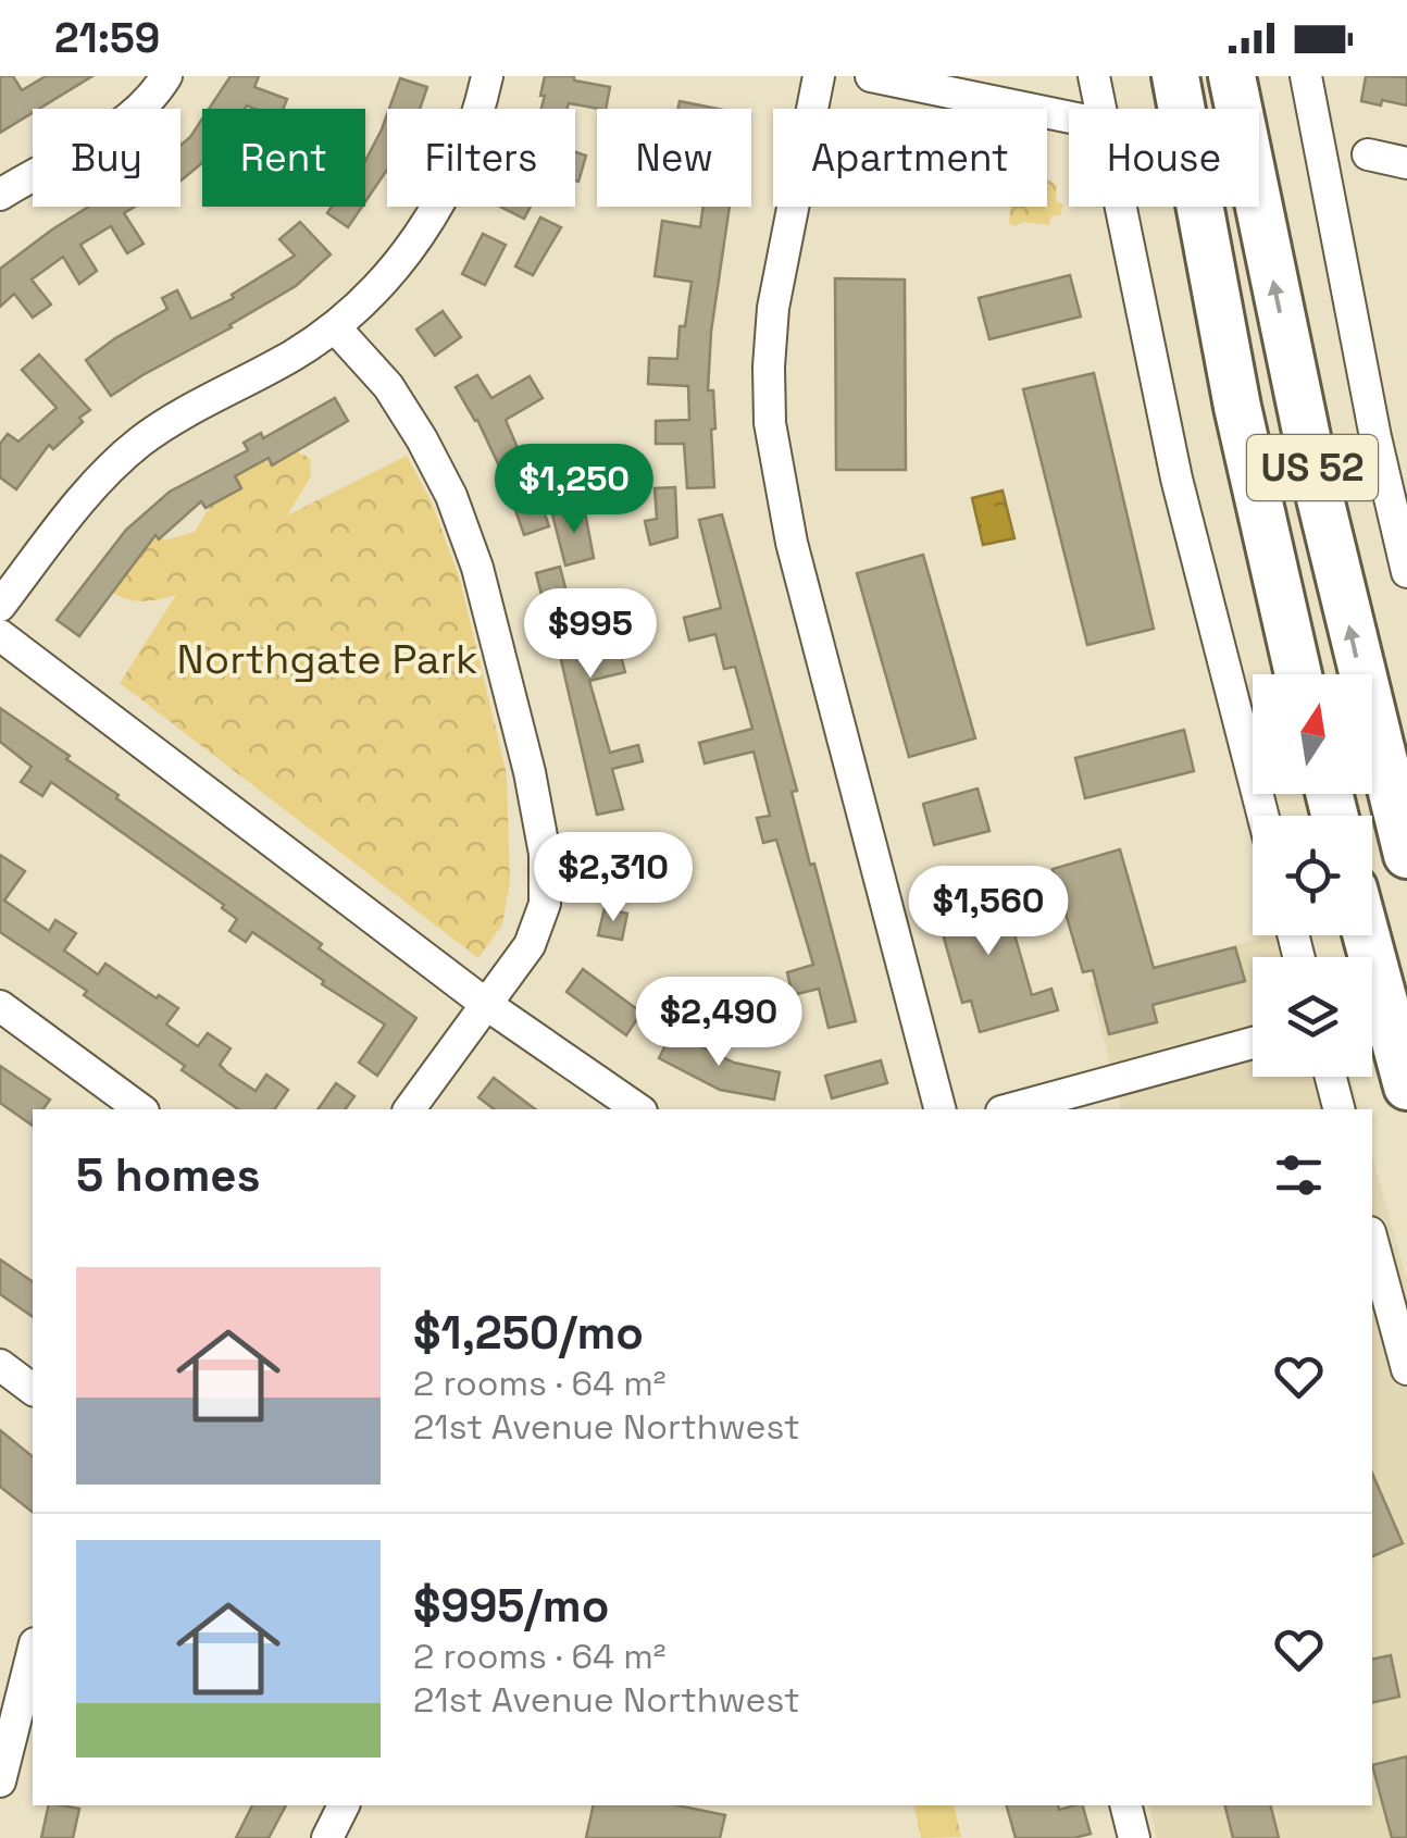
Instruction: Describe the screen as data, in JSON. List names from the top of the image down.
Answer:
{
  "streets": {
    "highway": ["US 52"]
  },
  "parks": ["Northgate Park"],
  "north": "top",
  "page": {
    "status": "21:59",
    "chip": [
      "Buy",
      "Rent",
      "Filters",
      "New",
      "Apartment",
      "House"
    ],
    "price": [
      "$1,250",
      "$995",
      "$2,310",
      "$1,560",
      "$2,490"
    ],
    "heading": "5 homes",
    "list": [
      {
        "name": "$1,250/mo",
        "note": "2 rooms · 64 m² · 21st Avenue Northwest"
      },
      {
        "name": "$995/mo",
        "note": "2 rooms · 64 m² · 21st Avenue Northwest"
      }
    ]
  }
}
